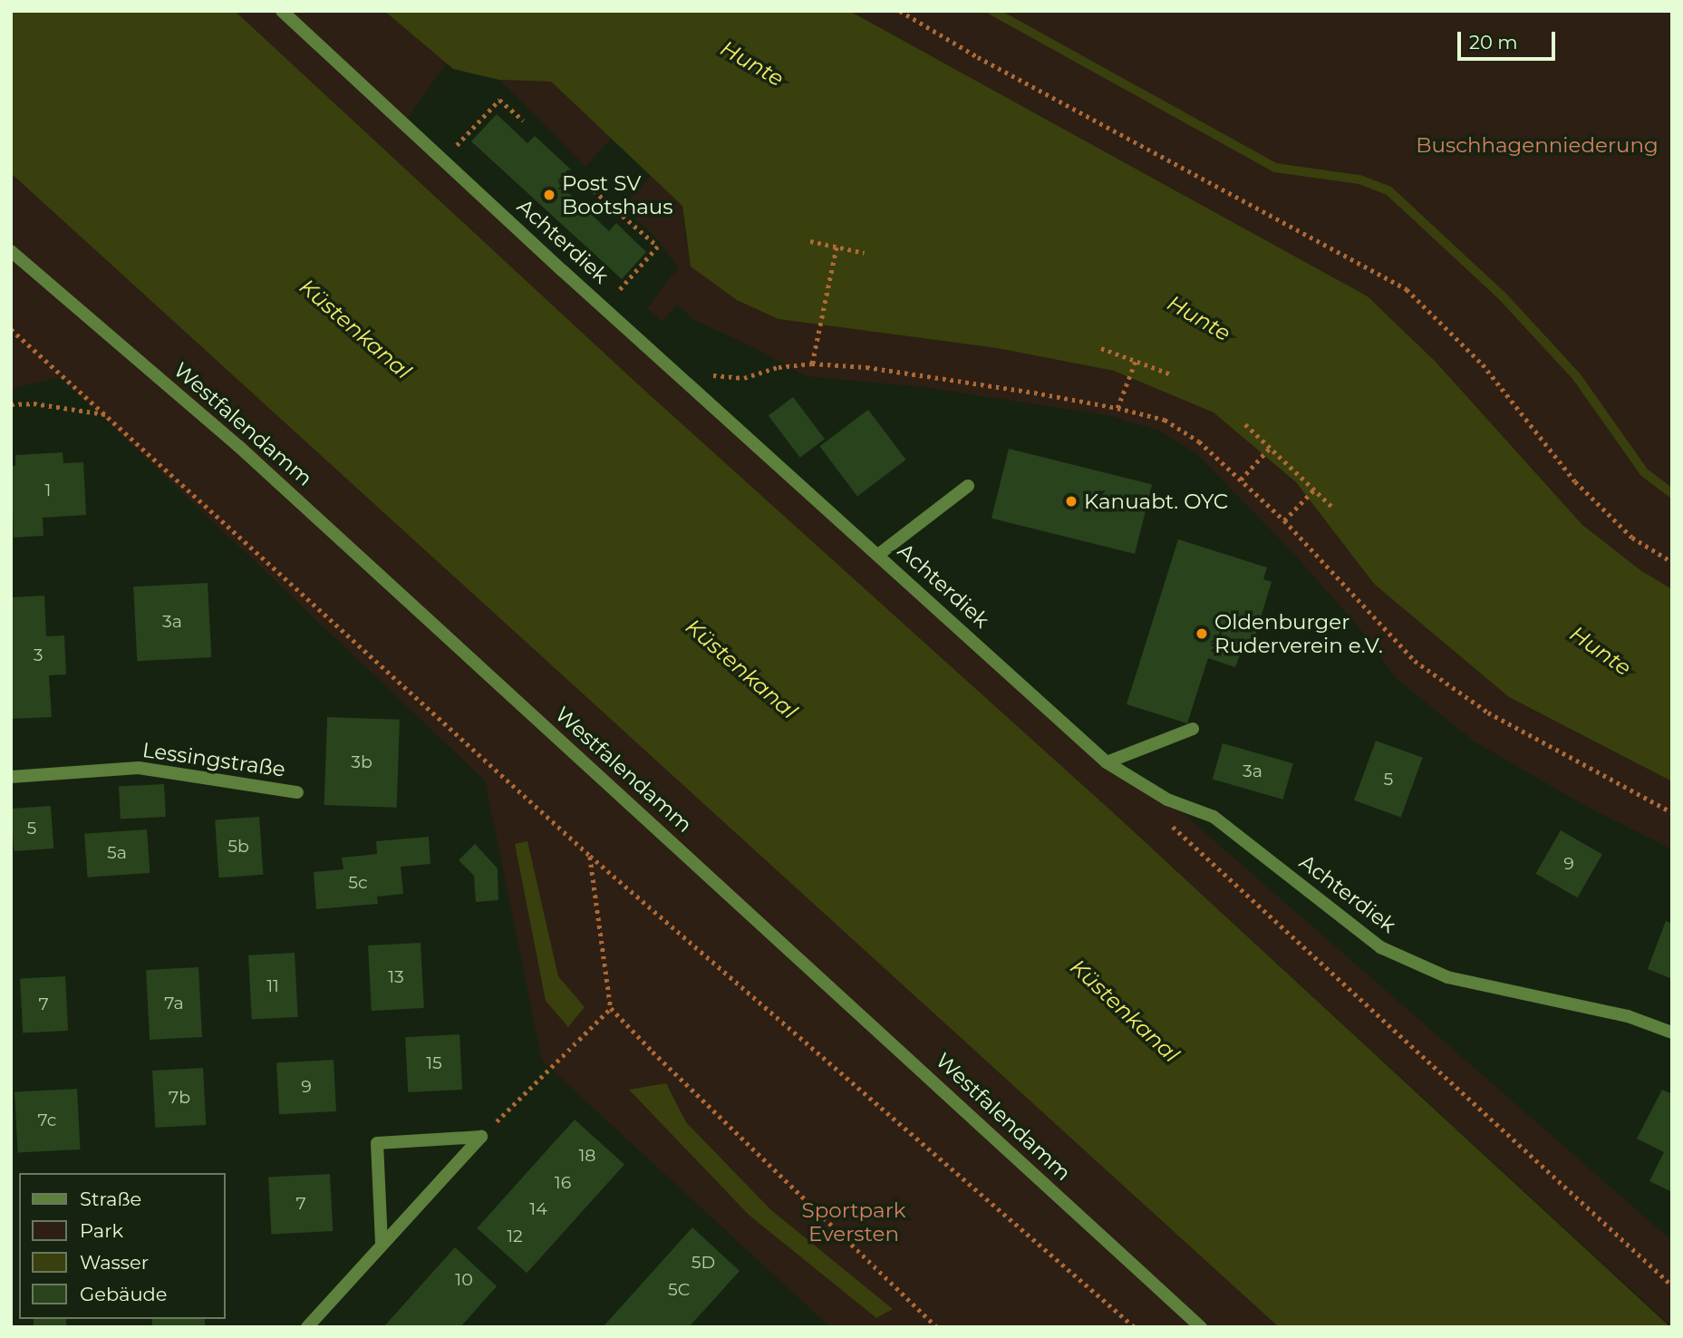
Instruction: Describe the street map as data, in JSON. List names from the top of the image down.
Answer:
{
  "streets": {
    "street": ["Achterdiek", "Westfalendamm", "Lessingstraße"]
  },
  "water": ["Hunte", "Küstenkanal"],
  "parks": ["Buschhagenniederung", "Sportpark Eversten"],
  "places": ["Post SV Bootshaus", "Kanuabt. OYC", "Oldenburger Ruderverein e.V."],
  "house_numbers": [
    "1",
    "3a",
    "3",
    "3b",
    "3a",
    "5",
    "5",
    "5b",
    "5a",
    "9",
    "5c",
    "13",
    "11",
    "7a",
    "7",
    "15",
    "9",
    "7b",
    "7c",
    "18",
    "16",
    "7",
    "14",
    "12",
    "5D",
    "10",
    "5C"
  ],
  "legend": [
    "Straße",
    "Park",
    "Wasser",
    "Gebäude"
  ],
  "scale_bar": "20 m"
}
